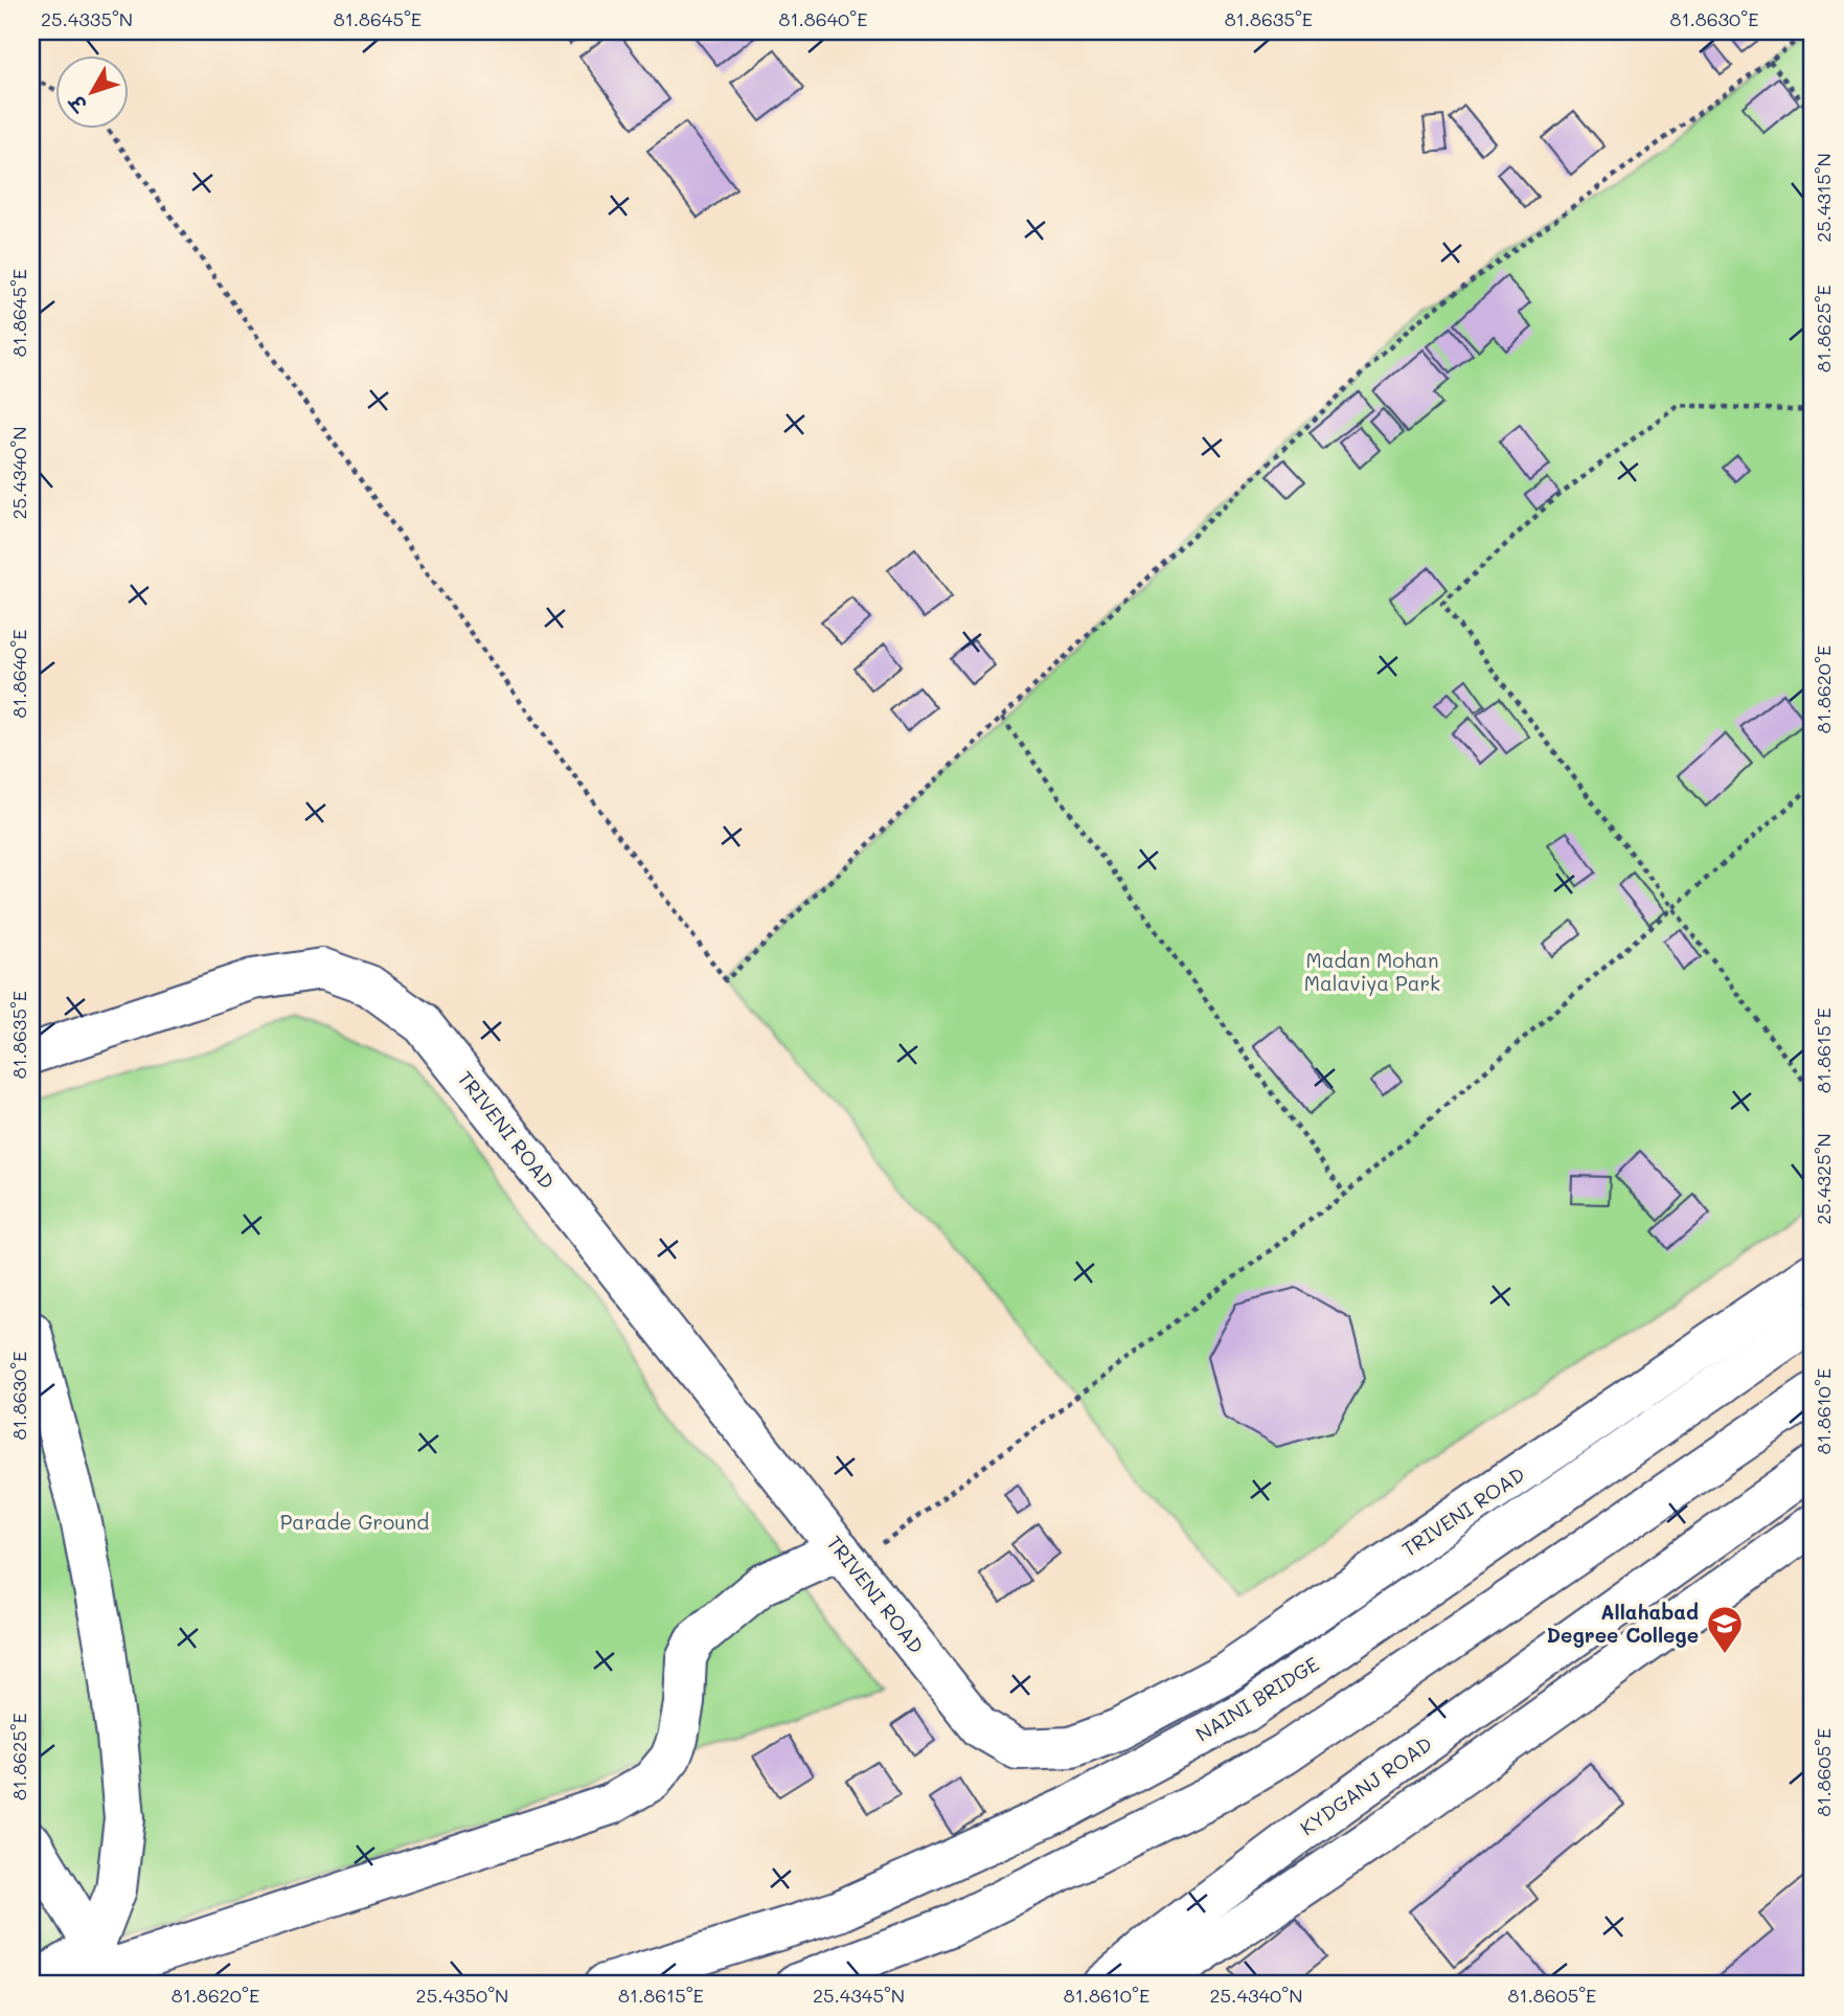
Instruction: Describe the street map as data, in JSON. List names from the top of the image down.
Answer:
{
  "streets": {
    "main road": ["TRIVENI ROAD", "NAINI BRIDGE", "KYDGANJ ROAD"]
  },
  "parks": ["Madan Mohan Malaviya Park", "Parade Ground"],
  "places": {
    "school or university": ["Allahabad Degree College"]
  },
  "north": "bottom left",
  "coordinates": [
    "25.4335°N",
    "81.8645°E",
    "81.8640°E",
    "81.8635°E",
    "81.8630°E",
    "25.4315°N",
    "81.8625°E",
    "25.4340°N",
    "81.8620°E",
    "81.8615°E",
    "25.4325°N",
    "81.8610°E",
    "81.8605°E",
    "25.4350°N",
    "25.4345°N"
  ]
}
